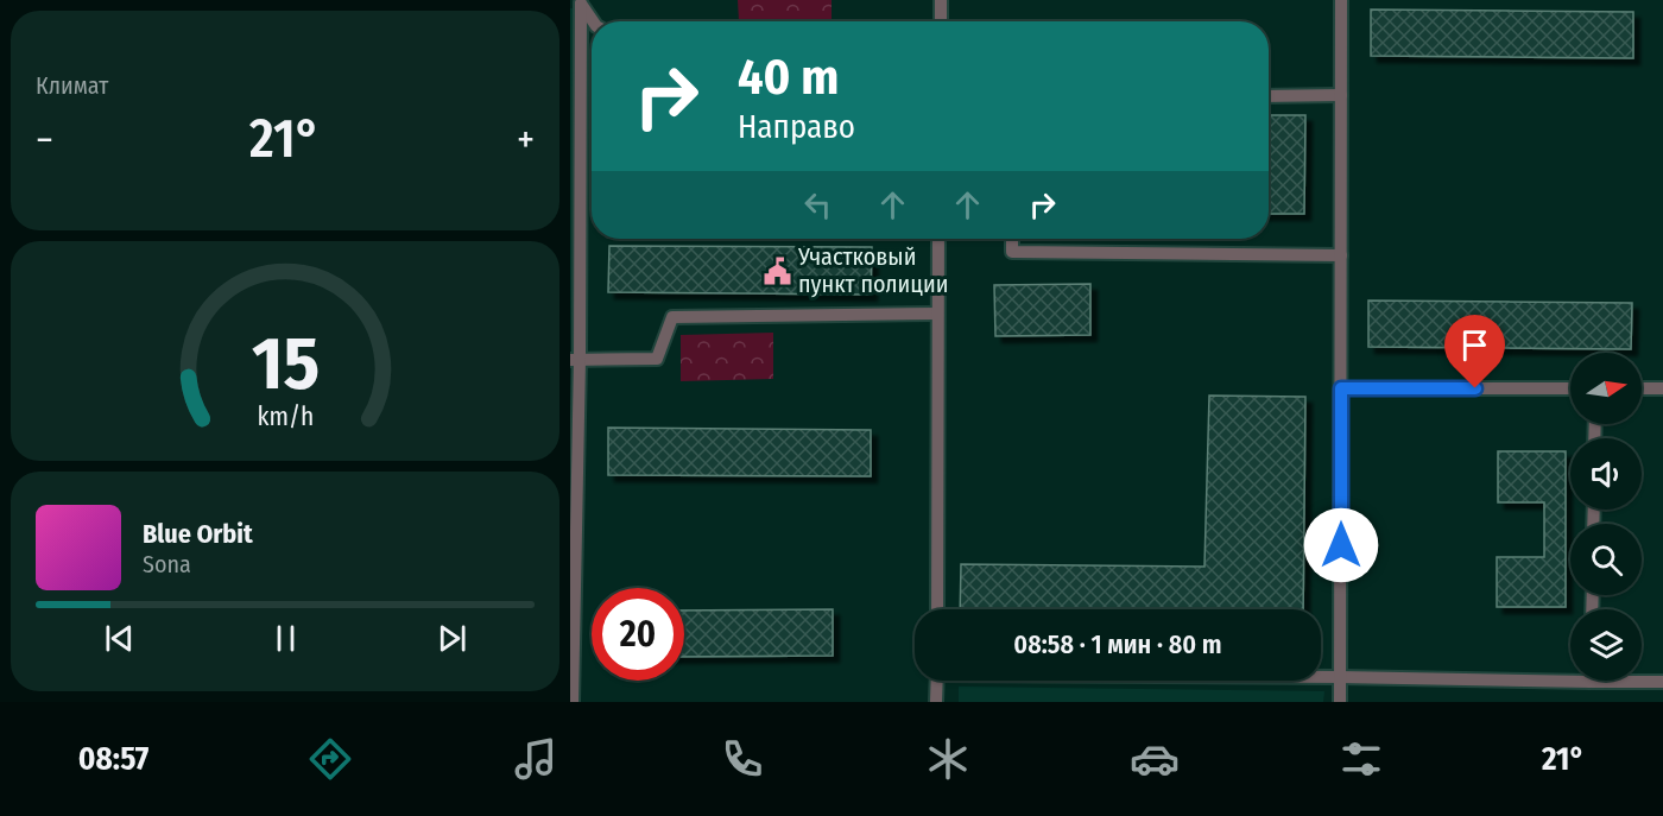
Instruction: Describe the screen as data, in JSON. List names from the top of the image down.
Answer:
{
  "places": {
    "public building": ["Участковый пункт полиции"]
  },
  "north": "right",
  "page": {
    "tile": "Климат",
    "turn": ["40 m", "Направо"],
    "heat": ["−", "21°", "+"],
    "song": ["Blue Orbit", "Sona"],
    "limit": "20",
    "trip": "08:58 · 1 мин · 80 m",
    "tabs": ["08:57", "21°"],
    "gauge": ["15", "km/h"]
  }
}
